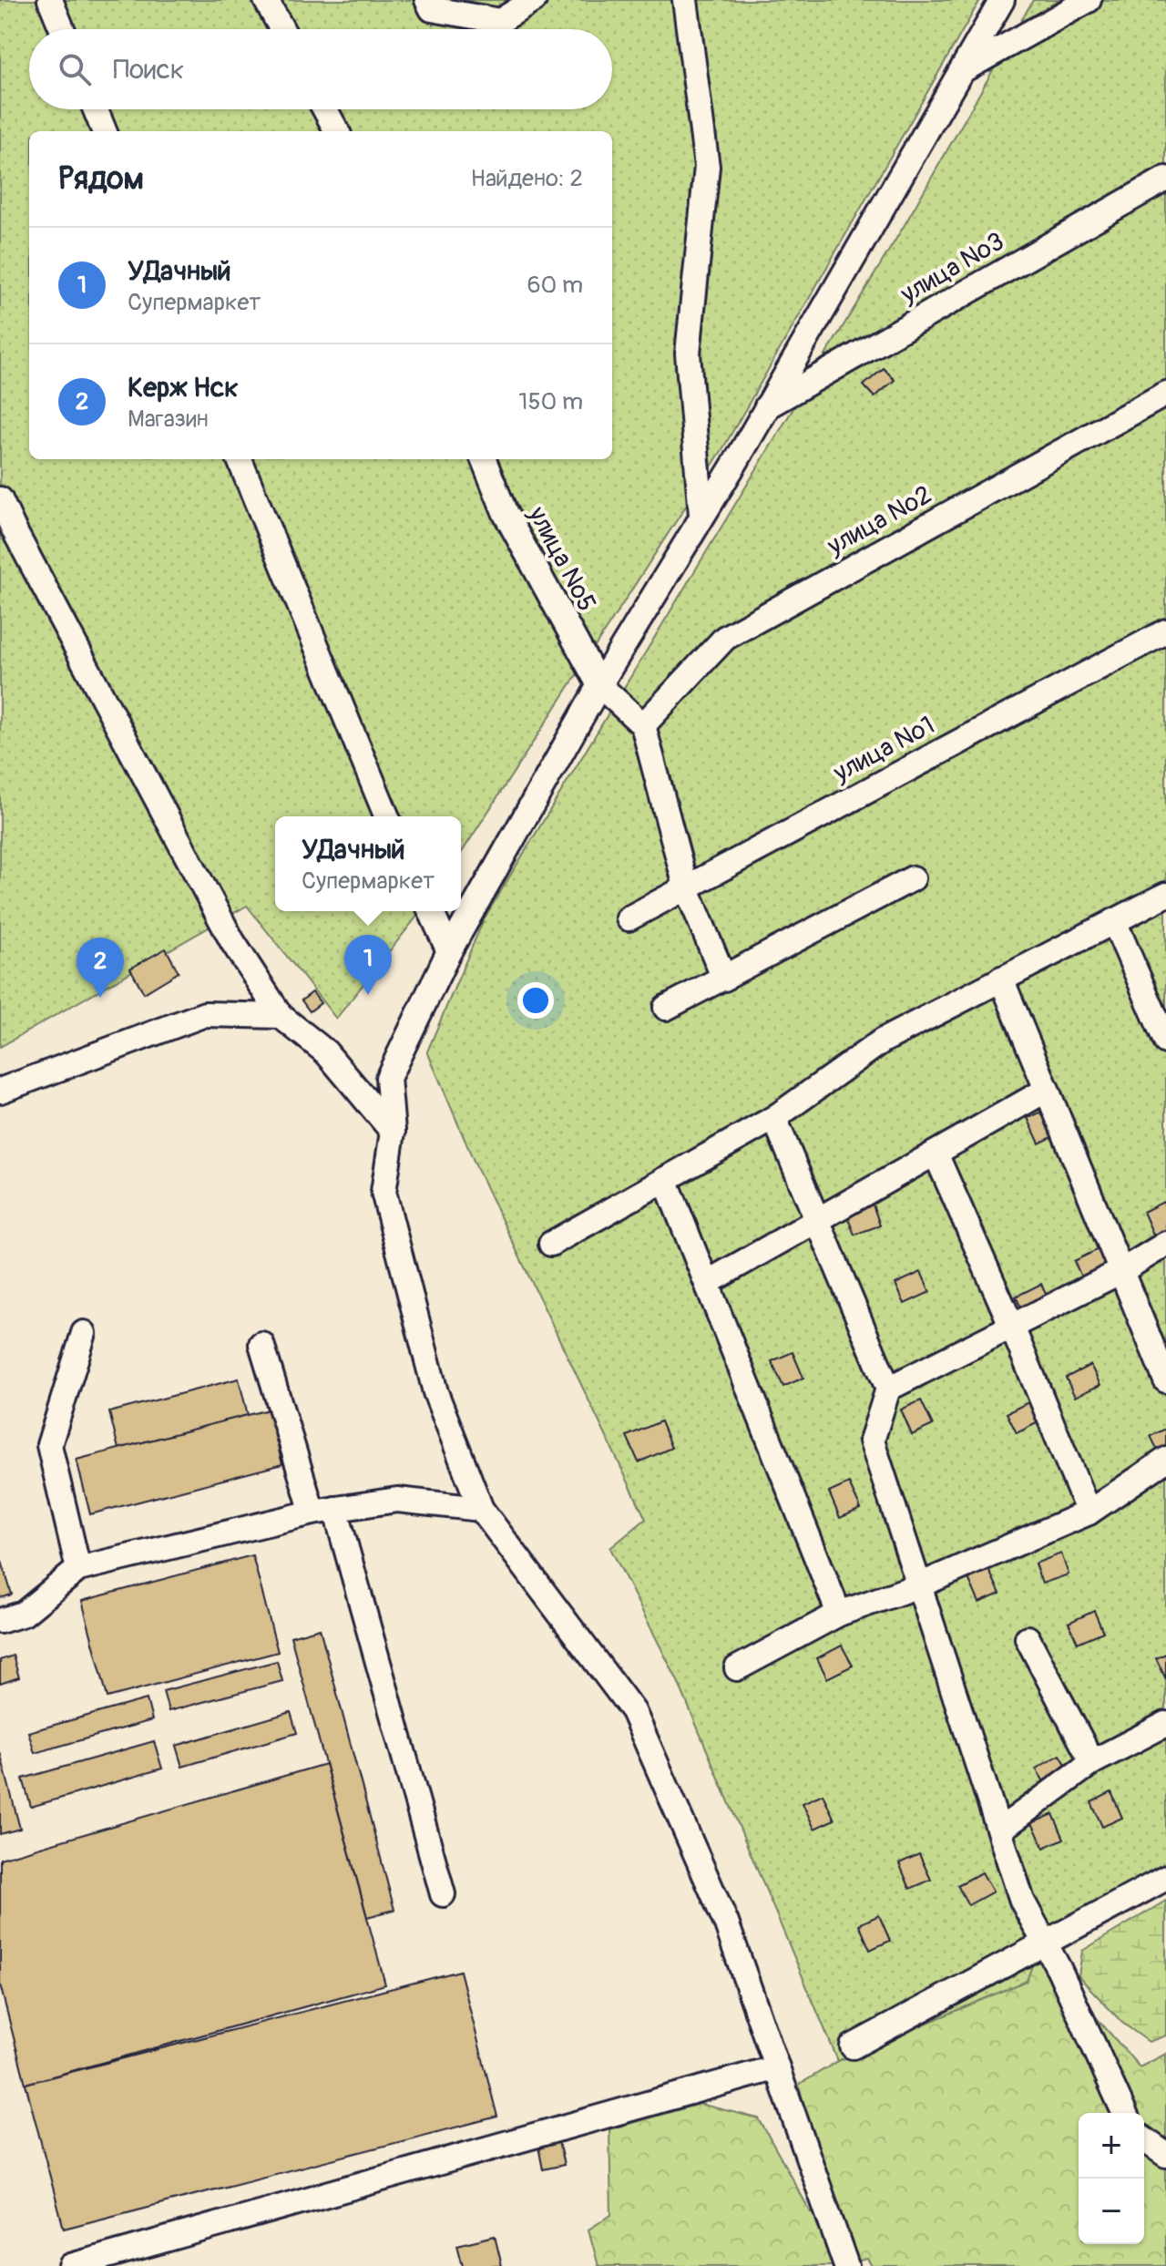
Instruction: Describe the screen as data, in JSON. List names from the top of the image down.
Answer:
{
  "streets": {
    "street": [
      "улица №3",
      "улица №2",
      "улица №5",
      "улица №1"
    ]
  },
  "crossings": [
    ["улица №2", "улица №5"]
  ],
  "page": {
    "search": "Поиск",
    "heading": ["Рядом", "Найдено: 2"],
    "list": [
      {
        "mark": "1",
        "name": "УДачный",
        "note": "Супермаркет",
        "value": "60 m"
      },
      {
        "mark": "2",
        "name": "Керж Нск",
        "note": "Магазин",
        "value": "150 m"
      }
    ],
    "popup": ["УДачный", "Супермаркет"],
    "pins": ["1", "2"],
    "map_buttons": ["+", "−"]
  }
}
